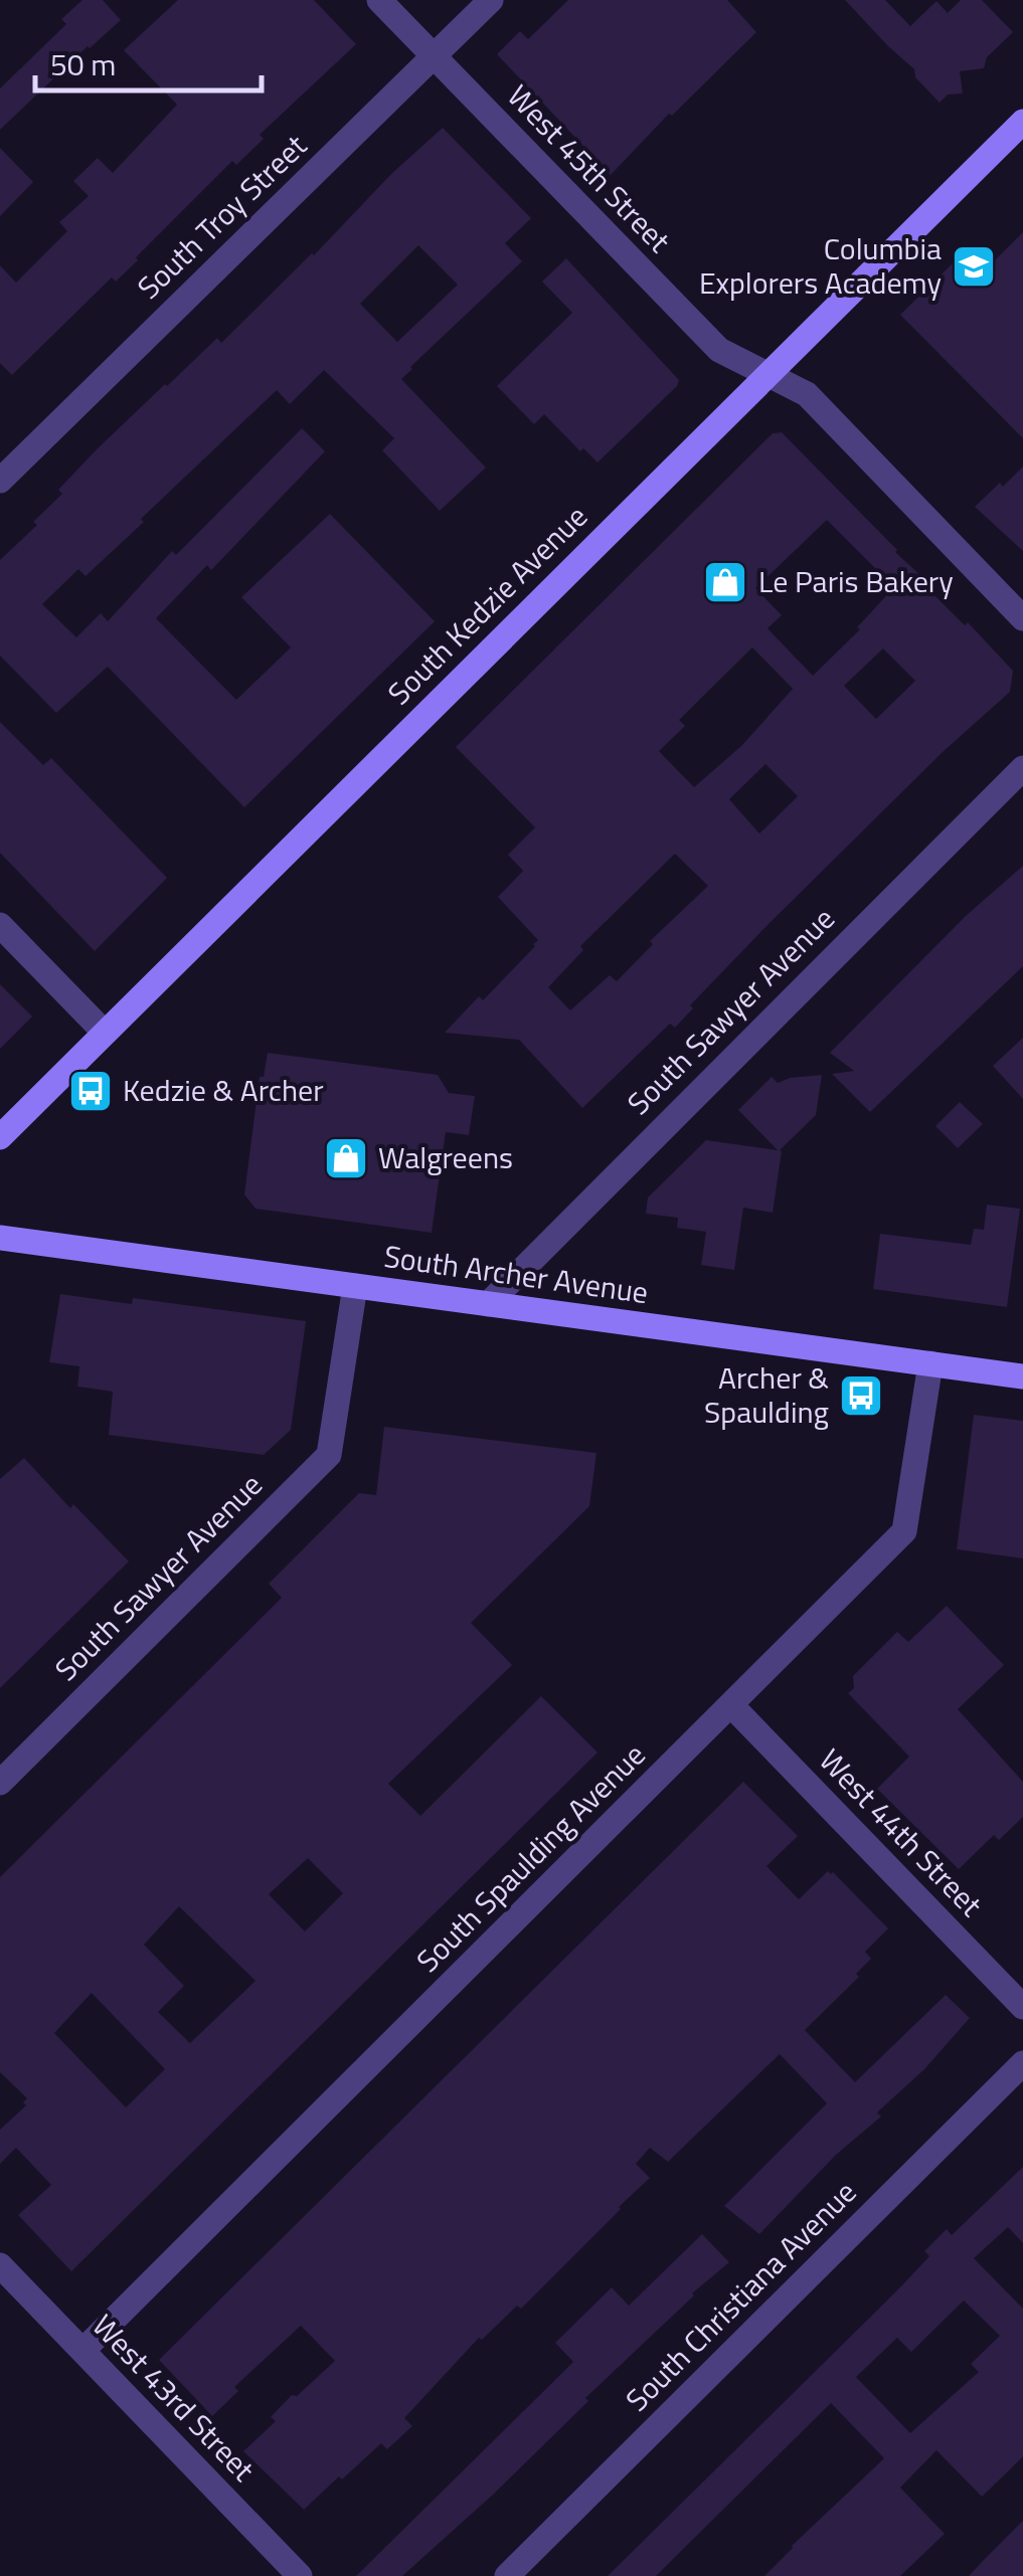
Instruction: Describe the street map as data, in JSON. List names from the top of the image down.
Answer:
{
  "streets": {
    "main road": ["South Kedzie Avenue", "South Archer Avenue"],
    "street": [
      "West 45th Street",
      "South Troy Street",
      "South Sawyer Avenue",
      "West 44th Street",
      "South Spaulding Avenue",
      "South Christiana Avenue",
      "West 43rd Street"
    ]
  },
  "crossings": [
    ["West 45th Street", "South Troy Street"],
    ["West 45th Street", "South Kedzie Avenue"],
    ["South Sawyer Avenue", "South Archer Avenue"],
    ["South Archer Avenue", "South Spaulding Avenue"],
    ["West 44th Street", "South Spaulding Avenue"],
    ["South Spaulding Avenue", "West 43rd Street"]
  ],
  "places": {
    "school or university": ["Columbia Explorers Academy"],
    "shop": ["Le Paris Bakery", "Walgreens"],
    "bus stop": ["Kedzie & Archer", "Archer & Spaulding"]
  },
  "scale_bar": "50 m"
}
